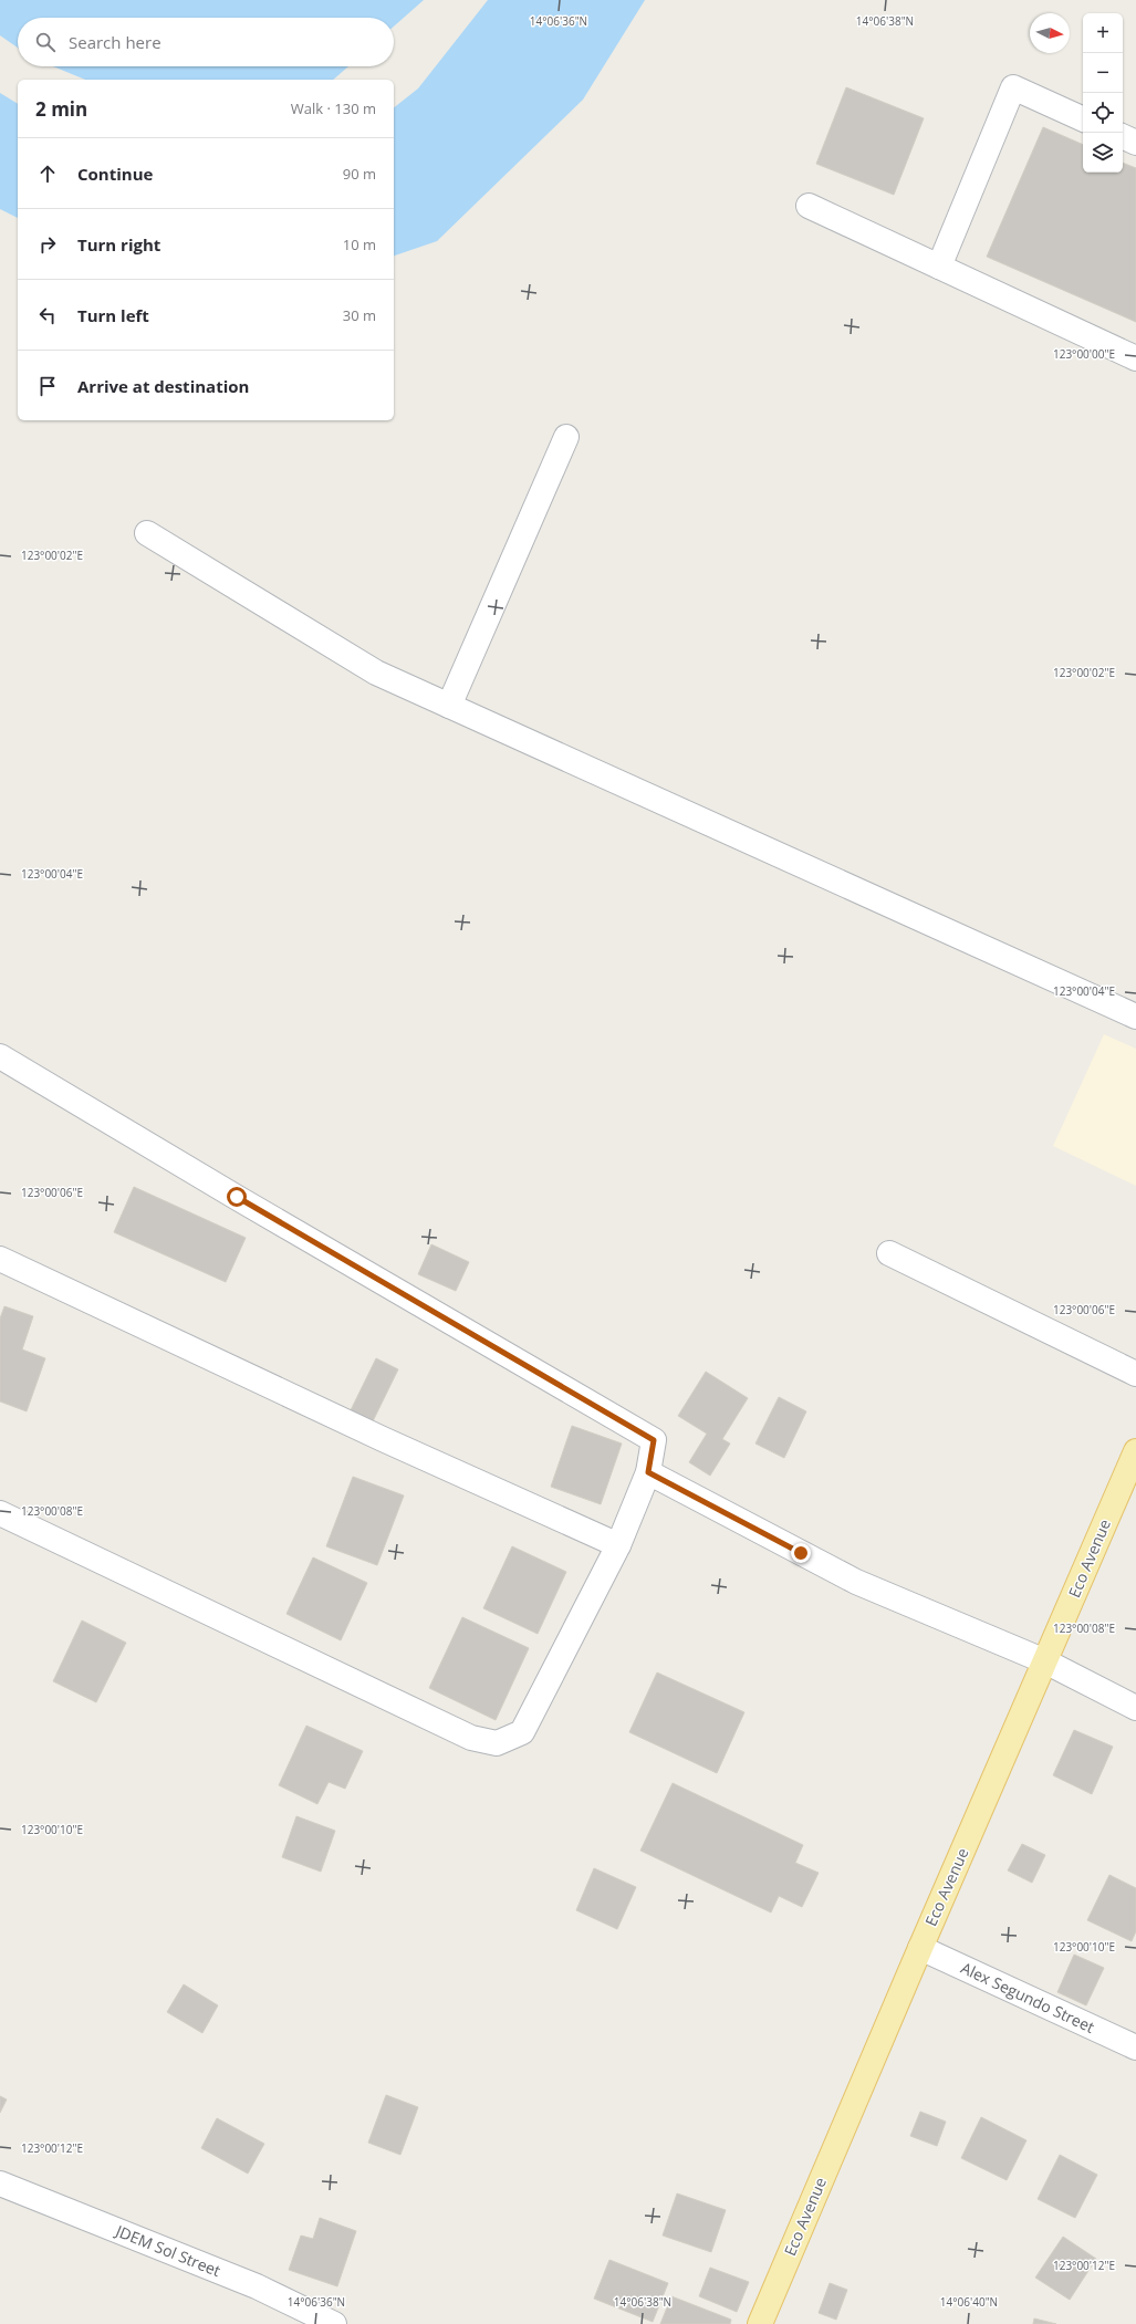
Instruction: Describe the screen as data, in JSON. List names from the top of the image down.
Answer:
{
  "streets": {
    "main road": ["Eco Avenue"],
    "street": ["Alex Segundo Street", "JDEM Sol Street"]
  },
  "crossings": [
    ["Eco Avenue", "Alex Segundo Street"]
  ],
  "north": "right",
  "page": {
    "map_buttons": ["+", "−"],
    "search": "Search here",
    "heading": ["2 min", "Walk · 130 m"],
    "list": [
      ["Continue", "90 m"],
      ["Turn right", "10 m"],
      ["Turn left", "30 m"],
      "Arrive at destination"
    ]
  },
  "coordinates": [
    "14°06'36\"N",
    "14°06'38\"N",
    "123°00'00\"E",
    "123°00'02\"E",
    "123°00'04\"E",
    "123°00'06\"E",
    "123°00'08\"E",
    "123°00'10\"E",
    "123°00'12\"E",
    "14°06'40\"N"
  ]
}
